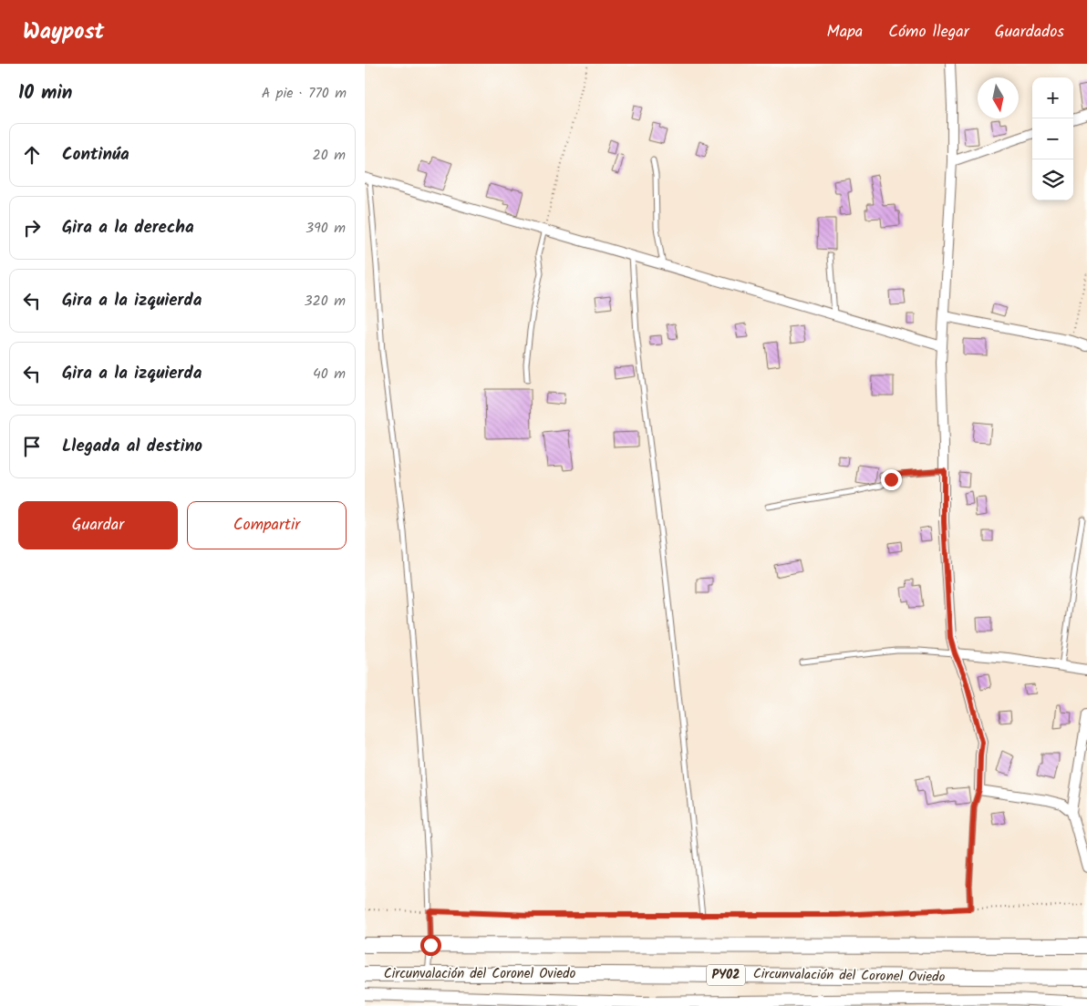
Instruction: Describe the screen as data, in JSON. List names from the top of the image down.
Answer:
{
  "streets": {
    "highway": ["Circunvalación del Coronel Oviedo", "PY02"]
  },
  "north": "bottom",
  "page": {
    "header": "Waypost",
    "nav": ["Mapa", "Cómo llegar", "Guardados"],
    "heading": ["10 min", "A pie · 770 m"],
    "map_buttons": ["+", "−"],
    "list": [
      ["Continúa", "20 m"],
      ["Gira a la derecha", "390 m"],
      ["Gira a la izquierda", "320 m"],
      ["Gira a la izquierda", "40 m"],
      "Llegada al destino"
    ],
    "buttons": ["Guardar", "Compartir"]
  }
}
